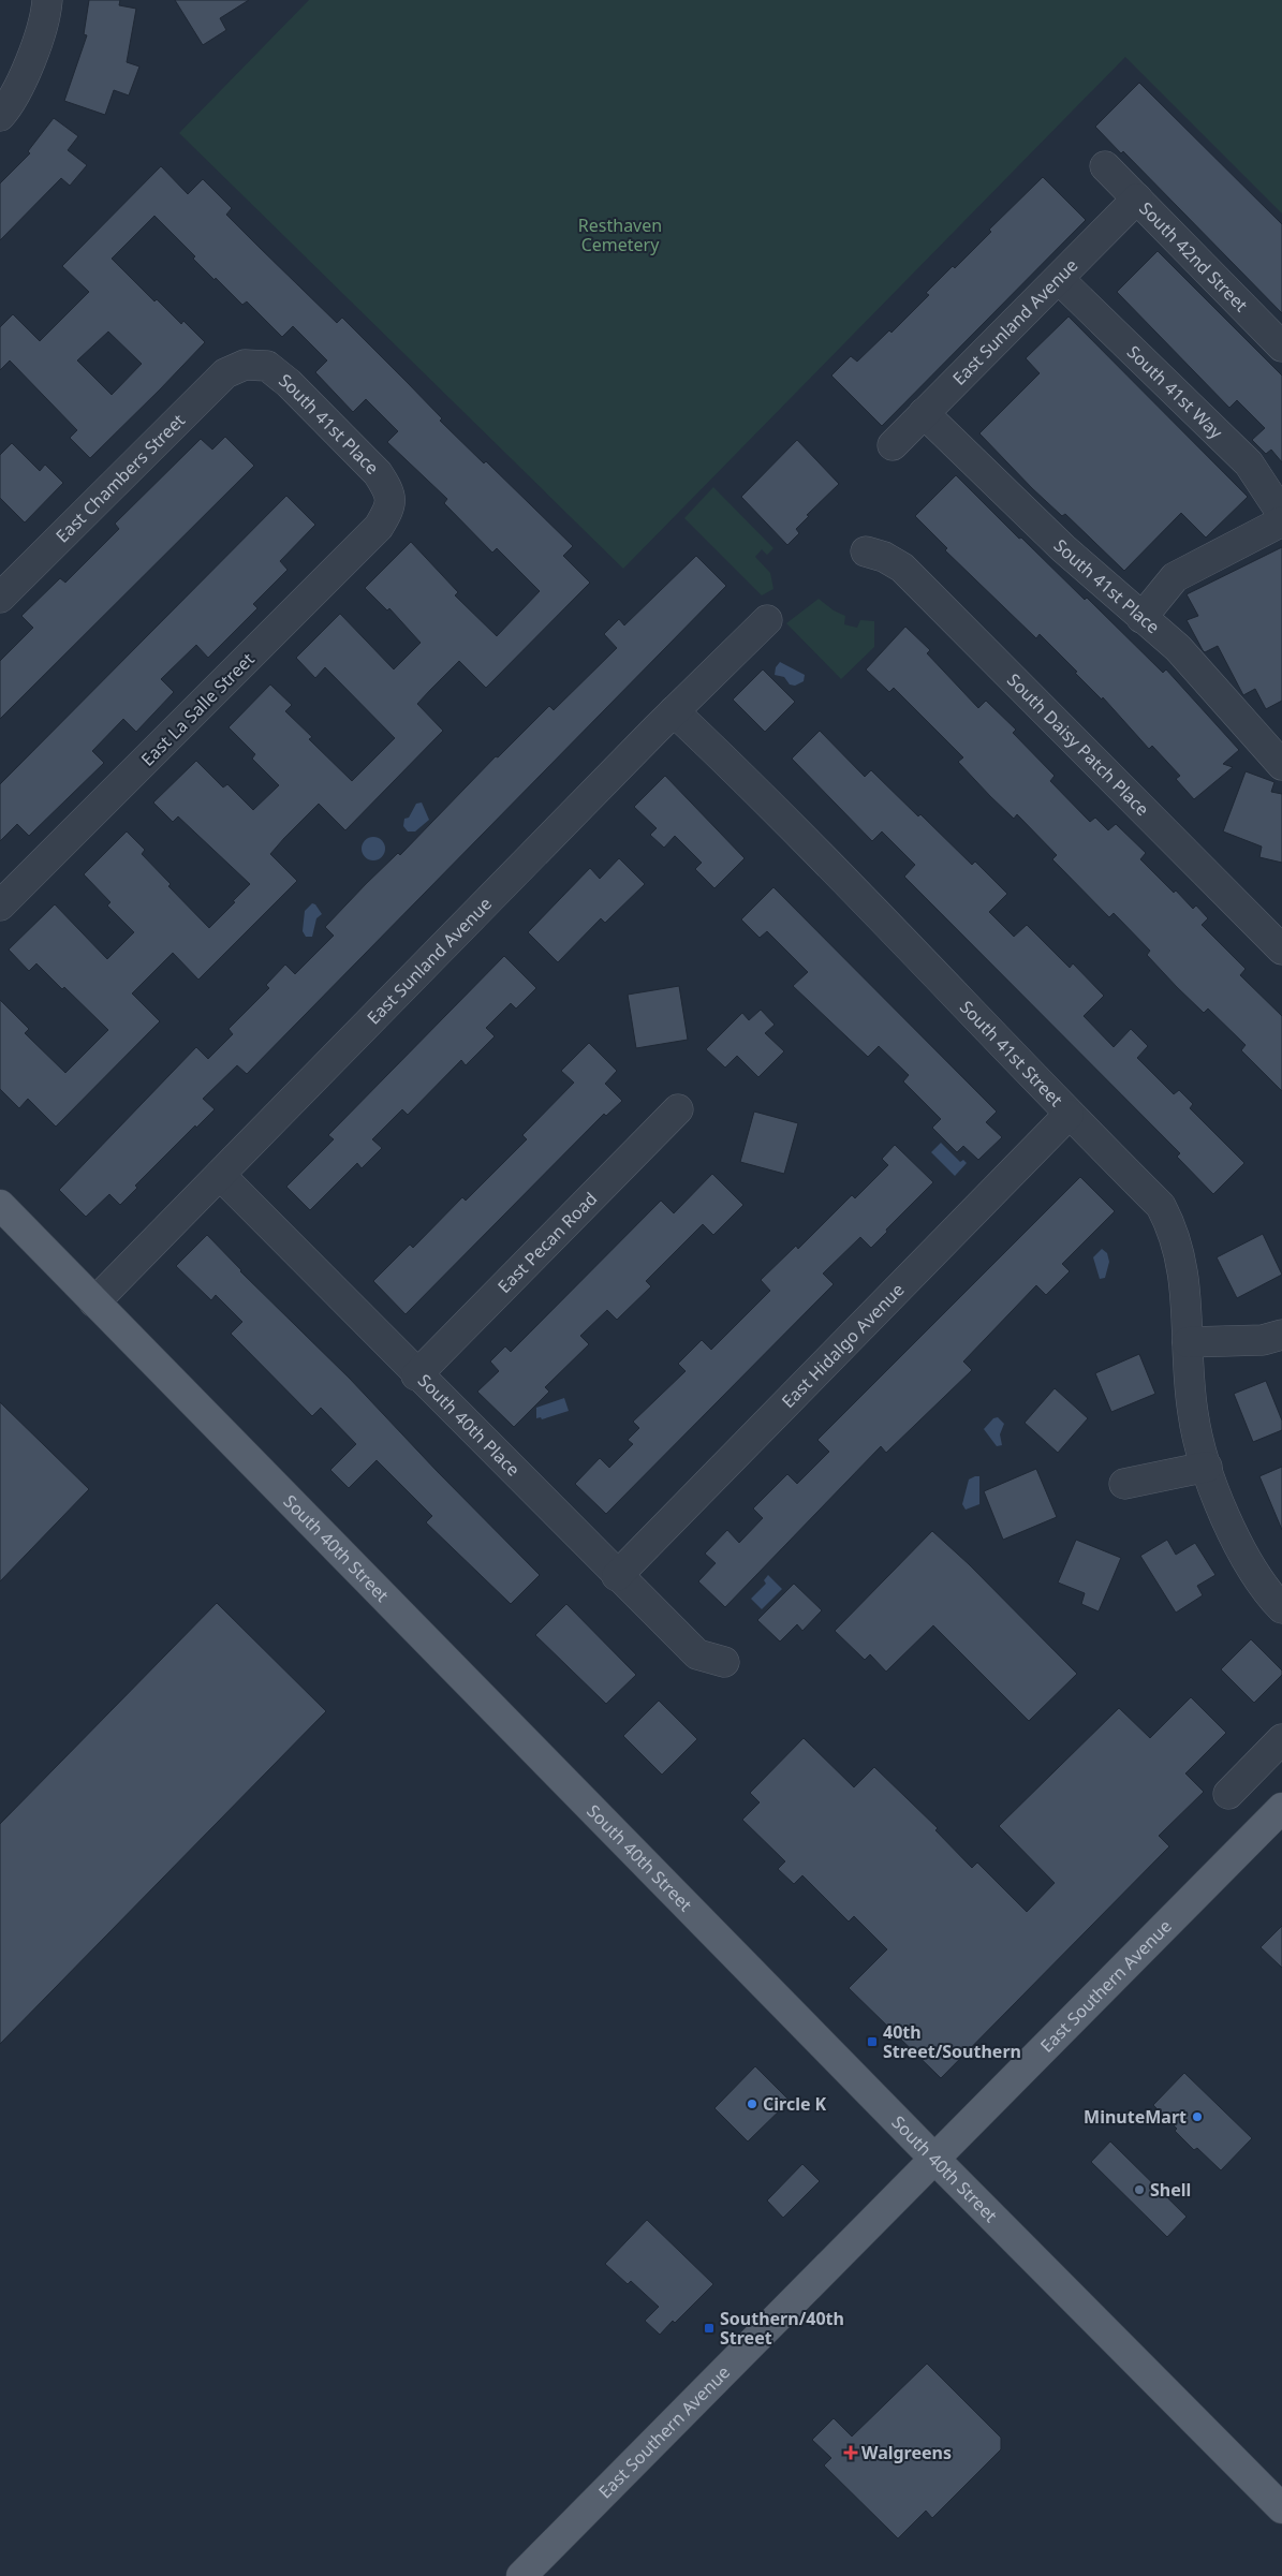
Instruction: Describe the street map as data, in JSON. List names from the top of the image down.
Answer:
{
  "streets": {
    "main road": ["South 40th Street", "East Southern Avenue"],
    "street": [
      "South 42nd Street",
      "East Sunland Avenue",
      "South 41st Way",
      "South 41st Place",
      "East Chambers Street",
      "East La Salle Street",
      "South Daisy Patch Place",
      "South 41st Street",
      "East Pecan Road",
      "East Hidalgo Avenue",
      "South 40th Place"
    ]
  },
  "crossings": [
    ["South 42nd Street", "East Sunland Avenue"],
    ["East Sunland Avenue", "South 41st Way"],
    ["East Sunland Avenue", "South 41st Place"],
    ["East Sunland Avenue", "South 41st Street"],
    ["East Sunland Avenue", "South 40th Place"],
    ["East Sunland Avenue", "South 40th Street"],
    ["South 41st Place", "East Chambers Street"],
    ["South 41st Place", "East La Salle Street"],
    ["South 41st Street", "East Hidalgo Avenue"],
    ["East Pecan Road", "South 40th Place"],
    ["East Hidalgo Avenue", "South 40th Place"],
    ["South 40th Street", "East Southern Avenue"]
  ],
  "parks": ["Resthaven Cemetery"],
  "places": {
    "transit": ["40th Street/Southern", "Southern/40th Street"],
    "other": ["Circle K", "MinuteMart", "Shell"],
    "health": ["Walgreens"]
  }
}
